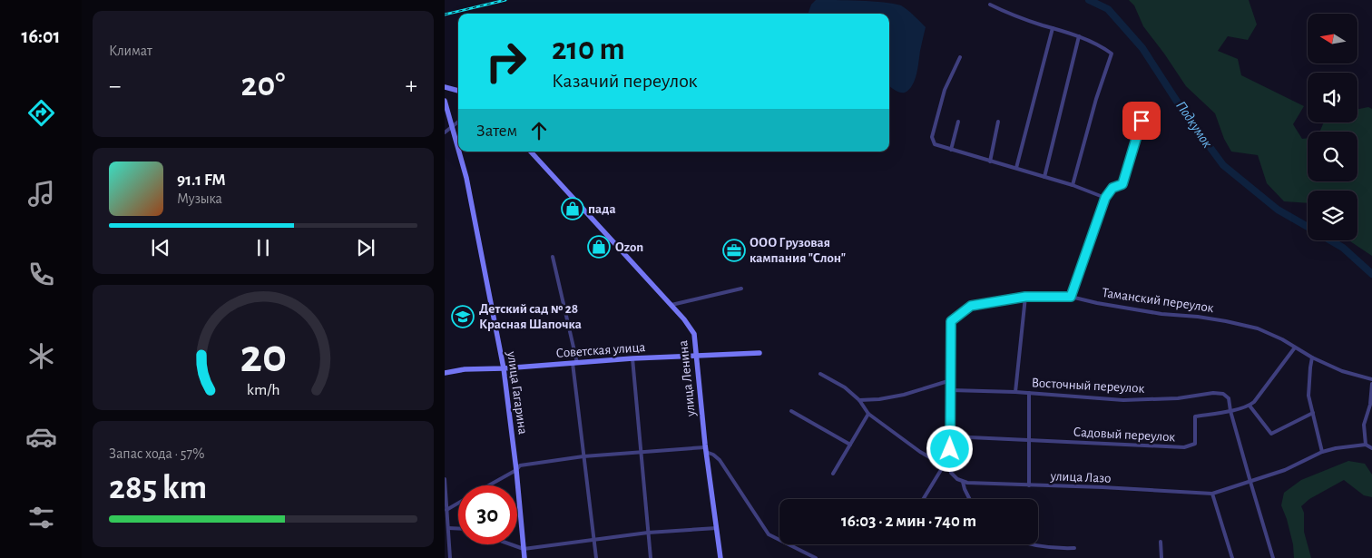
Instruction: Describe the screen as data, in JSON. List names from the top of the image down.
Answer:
{
  "streets": {
    "street": [
      "Таманский переулок",
      "Советская улица",
      "улица Ленина",
      "Восточный переулок",
      "улица Гагарина",
      "Садовый переулок",
      "улица Лазо"
    ]
  },
  "crossings": [
    ["Советская улица", "улица Ленина"],
    ["Советская улица", "улица Гагарина"],
    ["Восточный переулок", "Садовый переулок"]
  ],
  "water": ["Подкумок"],
  "places": {
    "shop": ["пада", "Ozon"],
    "office": ["ООО Грузовая кампания \"Слон\""],
    "school or university": ["Детский сад № 28 Красная Шапочка"]
  },
  "north": "left",
  "page": {
    "tabs": "16:01",
    "tile": [
      "Климат",
      ["Запас хода · 57%", "285 km"]
    ],
    "turn": ["210 m", "Казачий переулок"],
    "heat": ["−", "20°", "+"],
    "then": "Затем",
    "song": ["91.1 FM", "Музыка"],
    "limit": "30",
    "trip": "16:03 · 2 мин · 740 m",
    "gauge": ["20", "km/h"]
  }
}
